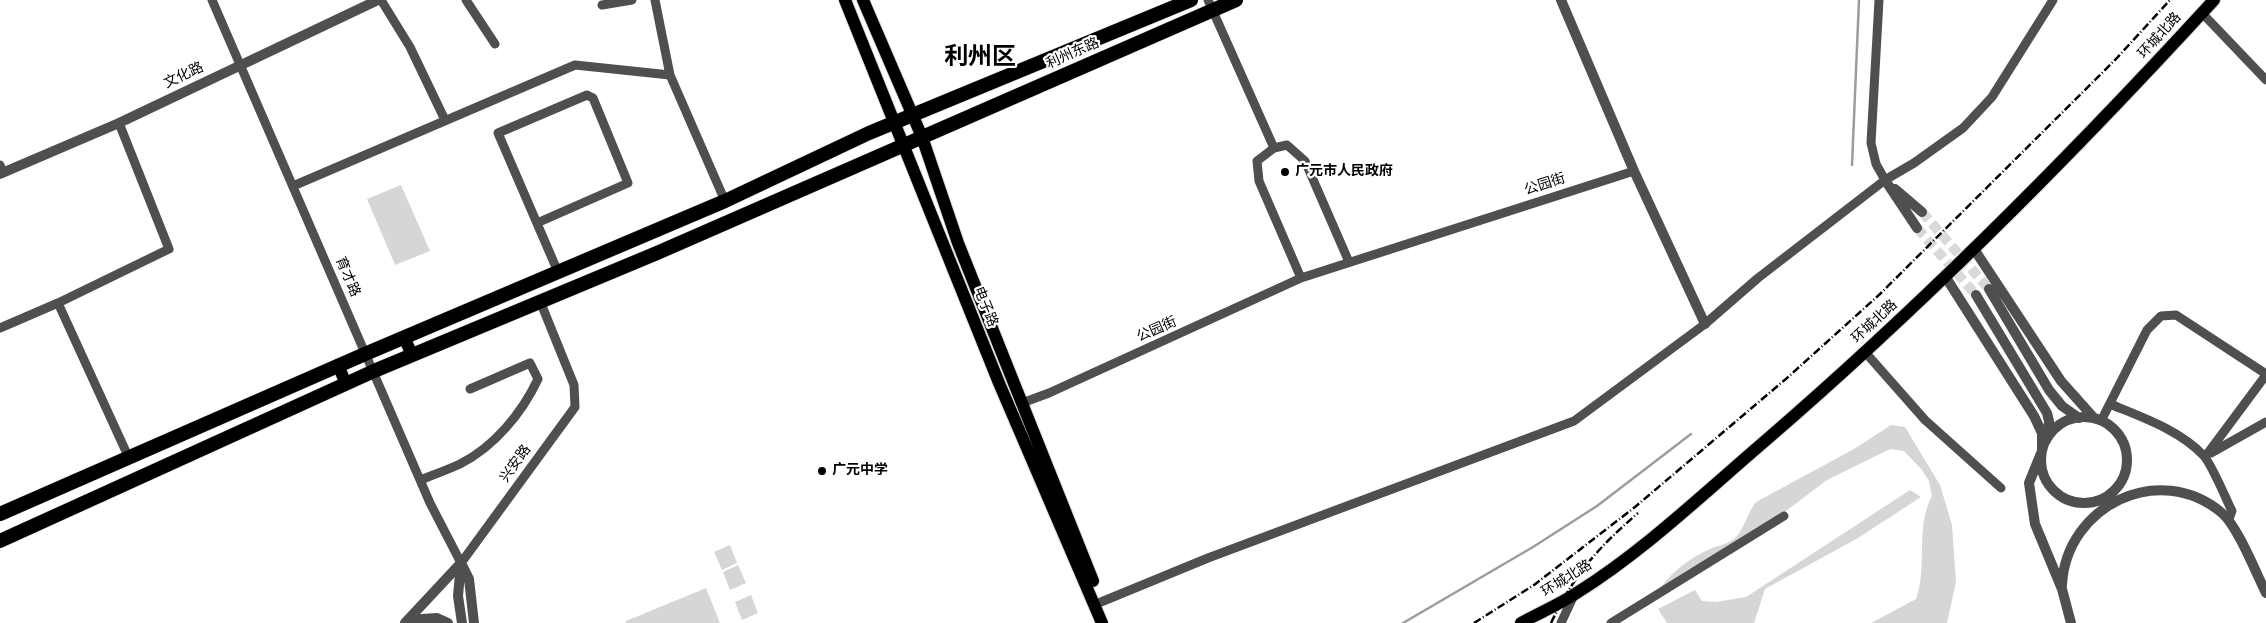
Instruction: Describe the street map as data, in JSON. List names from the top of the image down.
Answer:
{
  "streets": {
    "highway": ["利州东路"],
    "main road": ["环城北路", "电子路"],
    "street": [
      "文化路",
      "公园街",
      "育才路",
      "兴安路"
    ]
  },
  "crossings": [
    ["利州东路", "育才路"],
    ["利州东路", "电子路"],
    ["利州东路", "兴安路"],
    ["文化路", "育才路"],
    ["公园街", "电子路"],
    ["育才路", "兴安路"]
  ],
  "districts": ["利州区"],
  "places": ["广元市人民政府", "广元中学"]
}
